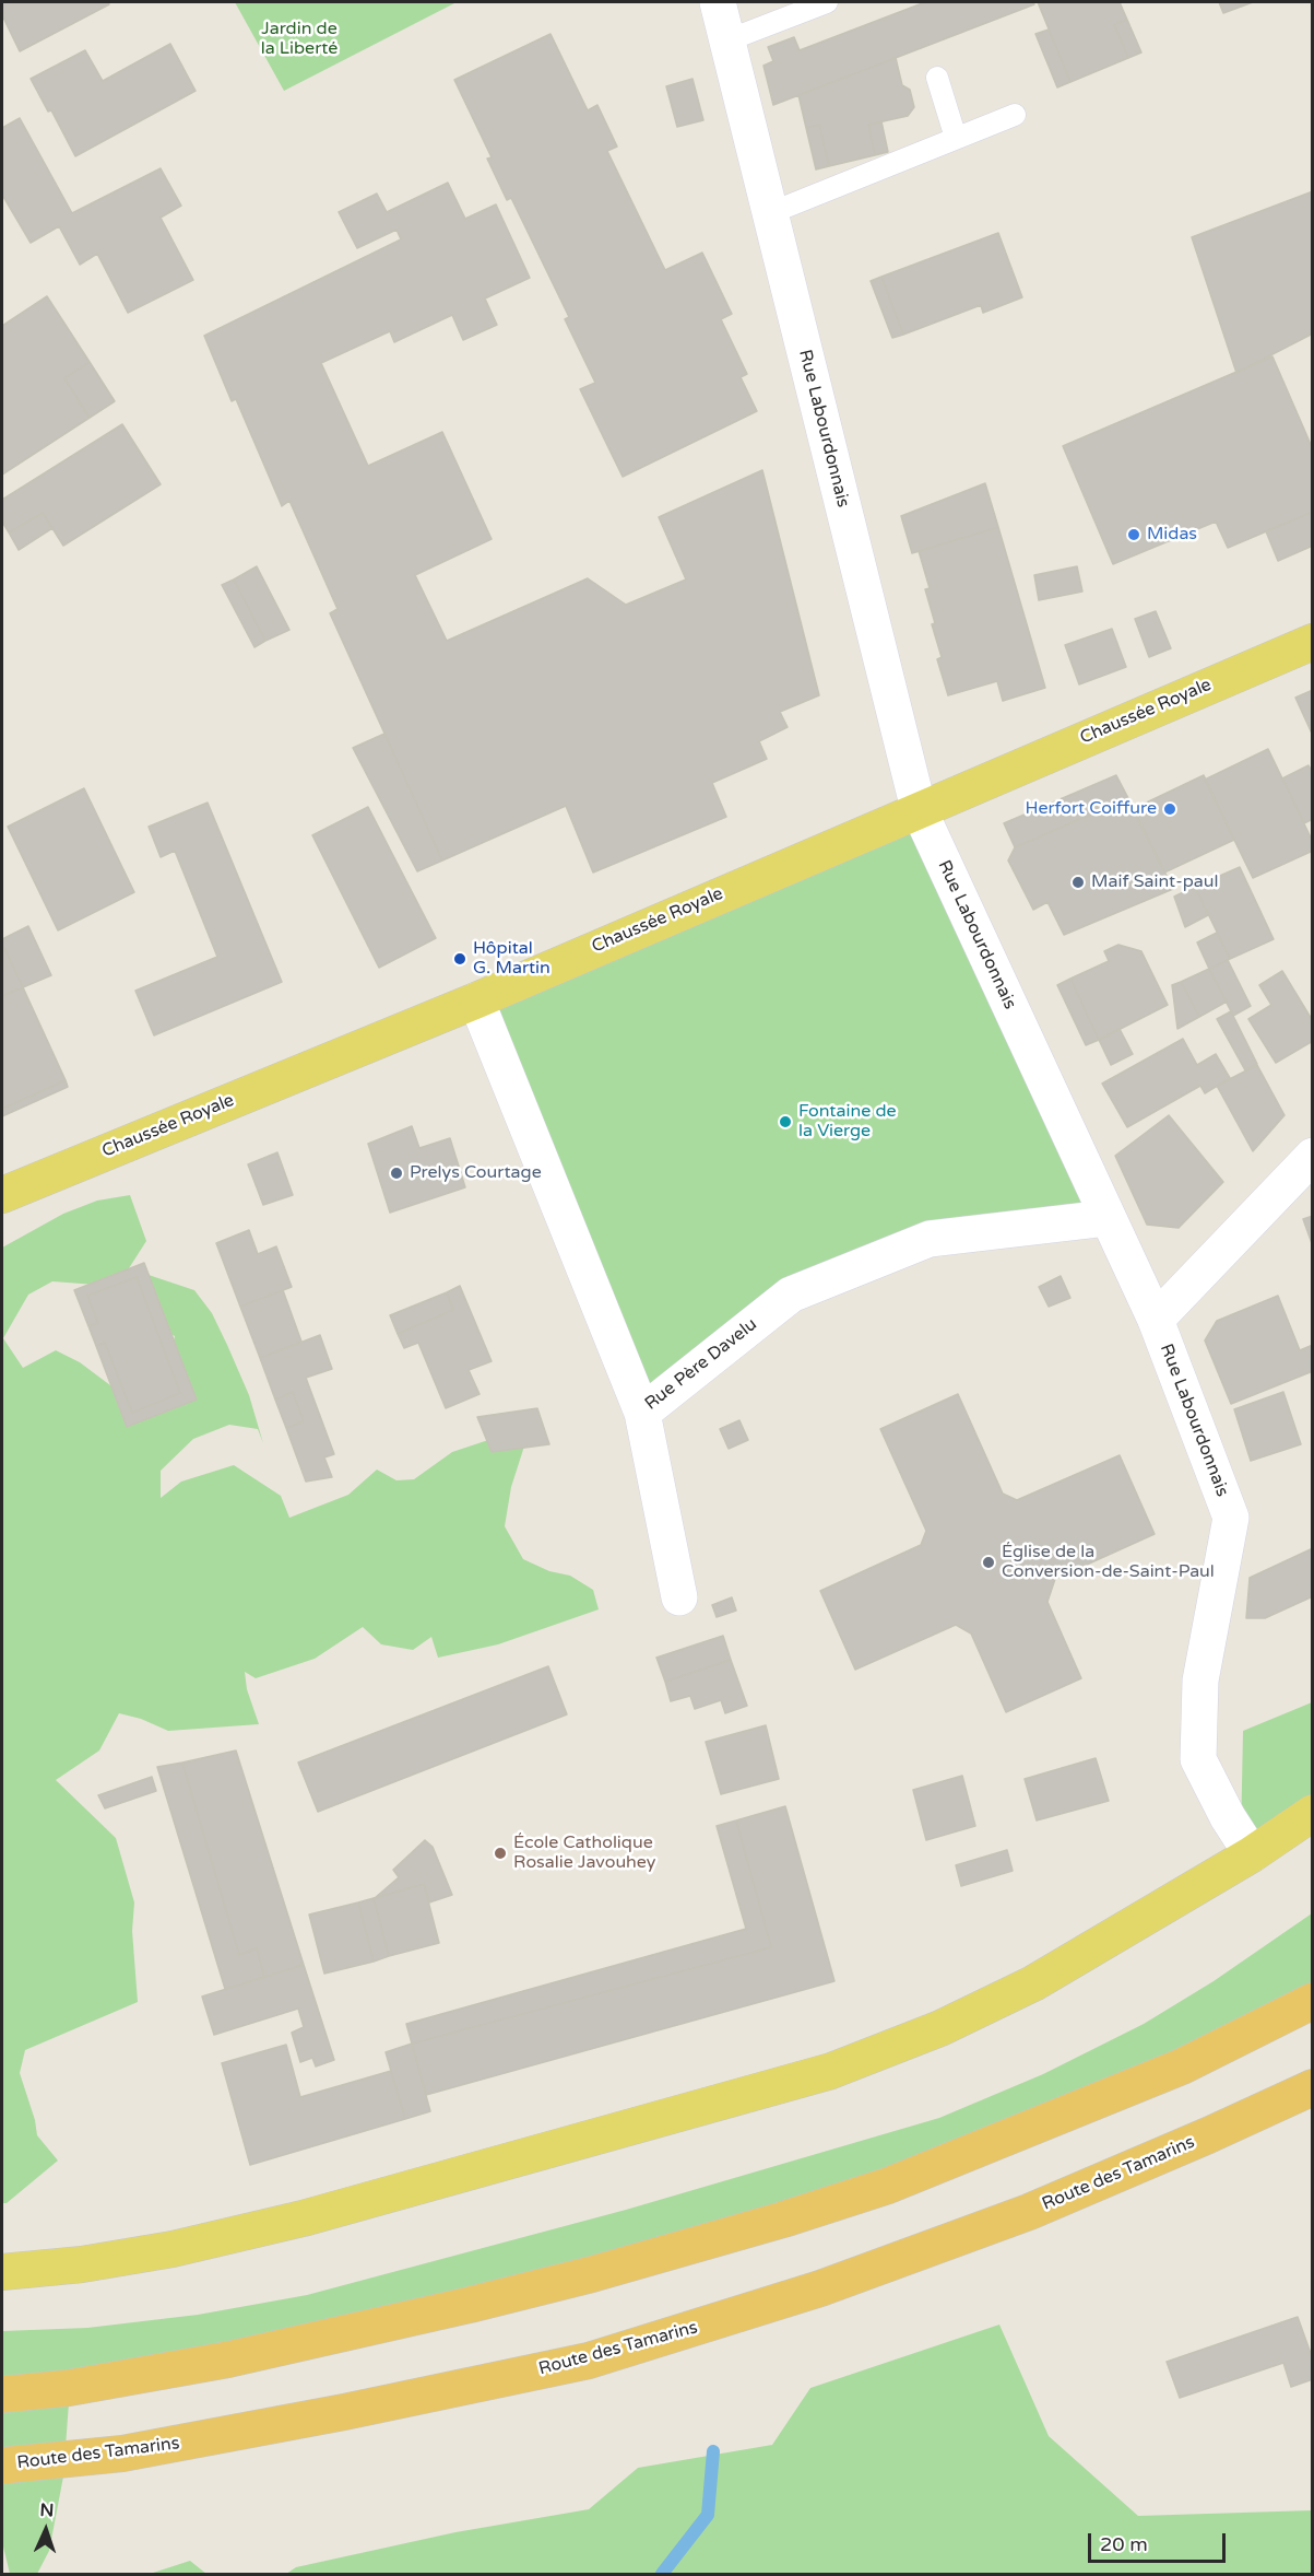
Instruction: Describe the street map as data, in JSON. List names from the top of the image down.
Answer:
{
  "streets": {
    "highway": ["Route des Tamarins"],
    "main road": ["Chaussée Royale"],
    "street": ["Rue Labourdonnais", "Rue Père Davelu"]
  },
  "crossings": [
    ["Rue Labourdonnais", "Chaussée Royale"],
    ["Rue Labourdonnais", "Rue Père Davelu"],
    ["Chaussée Royale", "Rue Père Davelu"]
  ],
  "parks": ["Jardin de la Liberté"],
  "places": [
    "Midas",
    "Herfort Coiffure",
    "Maif Saint-paul",
    "Hôpital G. Martin",
    "Fontaine de la Vierge",
    "Prelys Courtage",
    "Église de la Conversion-de-Saint-Paul",
    "École Catholique Rosalie Javouhey"
  ],
  "scale_bar": "20 m",
  "north": "top"
}
